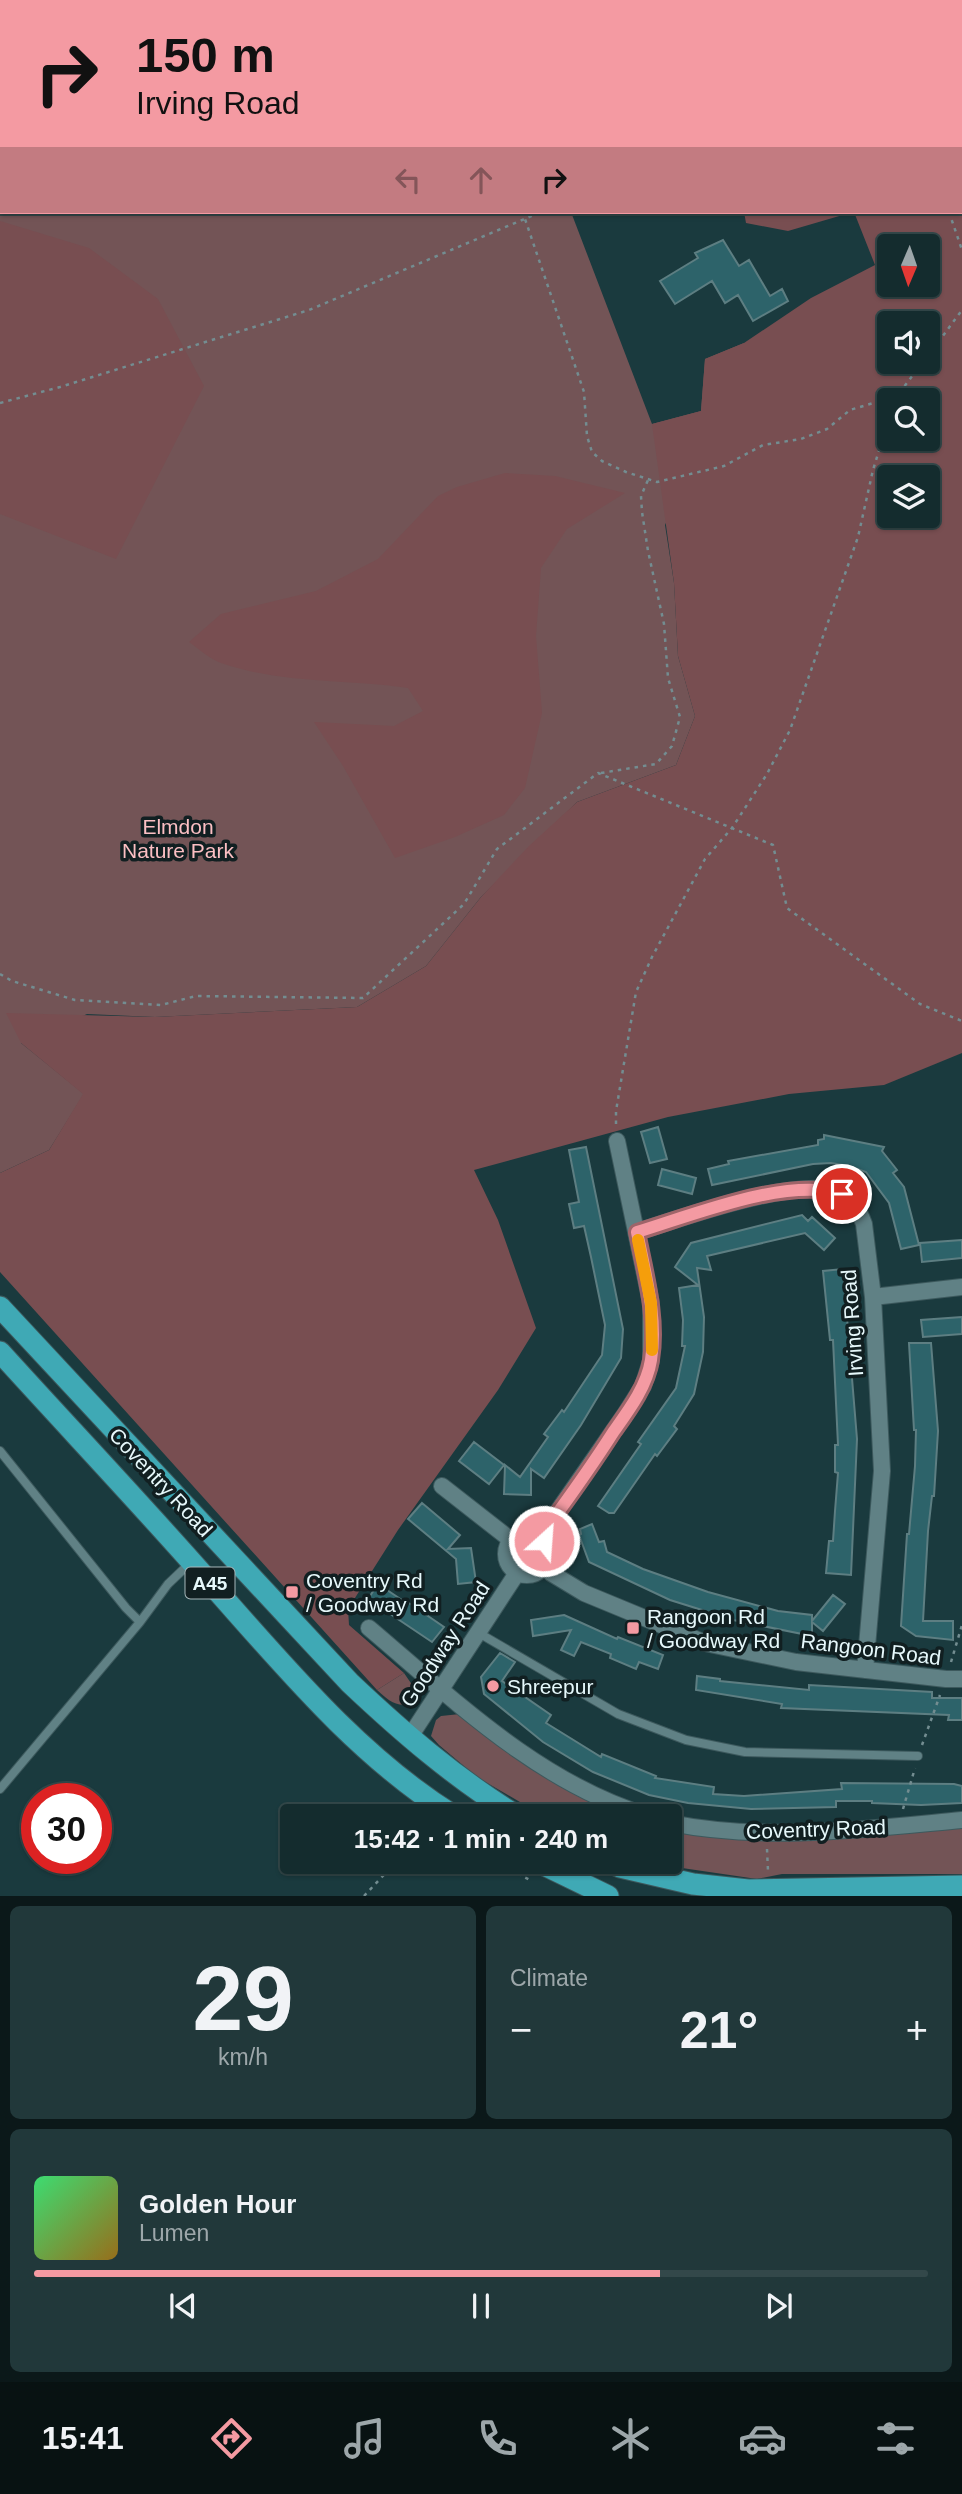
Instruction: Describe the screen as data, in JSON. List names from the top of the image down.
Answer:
{
  "streets": {
    "highway": ["Coventry Road", "A45"],
    "street": ["Irving Road", "Goodway Road", "Rangoon Road"]
  },
  "crossings": [
    ["Irving Road", "Rangoon Road"],
    ["Coventry Road", "Goodway Road"],
    ["Goodway Road", "Rangoon Road"]
  ],
  "parks": ["Elmdon Nature Park"],
  "places": {
    "transit": ["Coventry Rd / Goodway Rd", "Rangoon Rd / Goodway Rd"],
    "other": ["Shreepur"]
  },
  "north": "bottom",
  "page": {
    "turn": ["150 m", "Irving Road"],
    "limit": "30",
    "trip": "15:42 · 1 min · 240 m",
    "tile": [
      ["29", "km/h"],
      "Climate"
    ],
    "heat": ["−", "21°", "+"],
    "song": ["Golden Hour", "Lumen"],
    "tabs": "15:41"
  }
}
